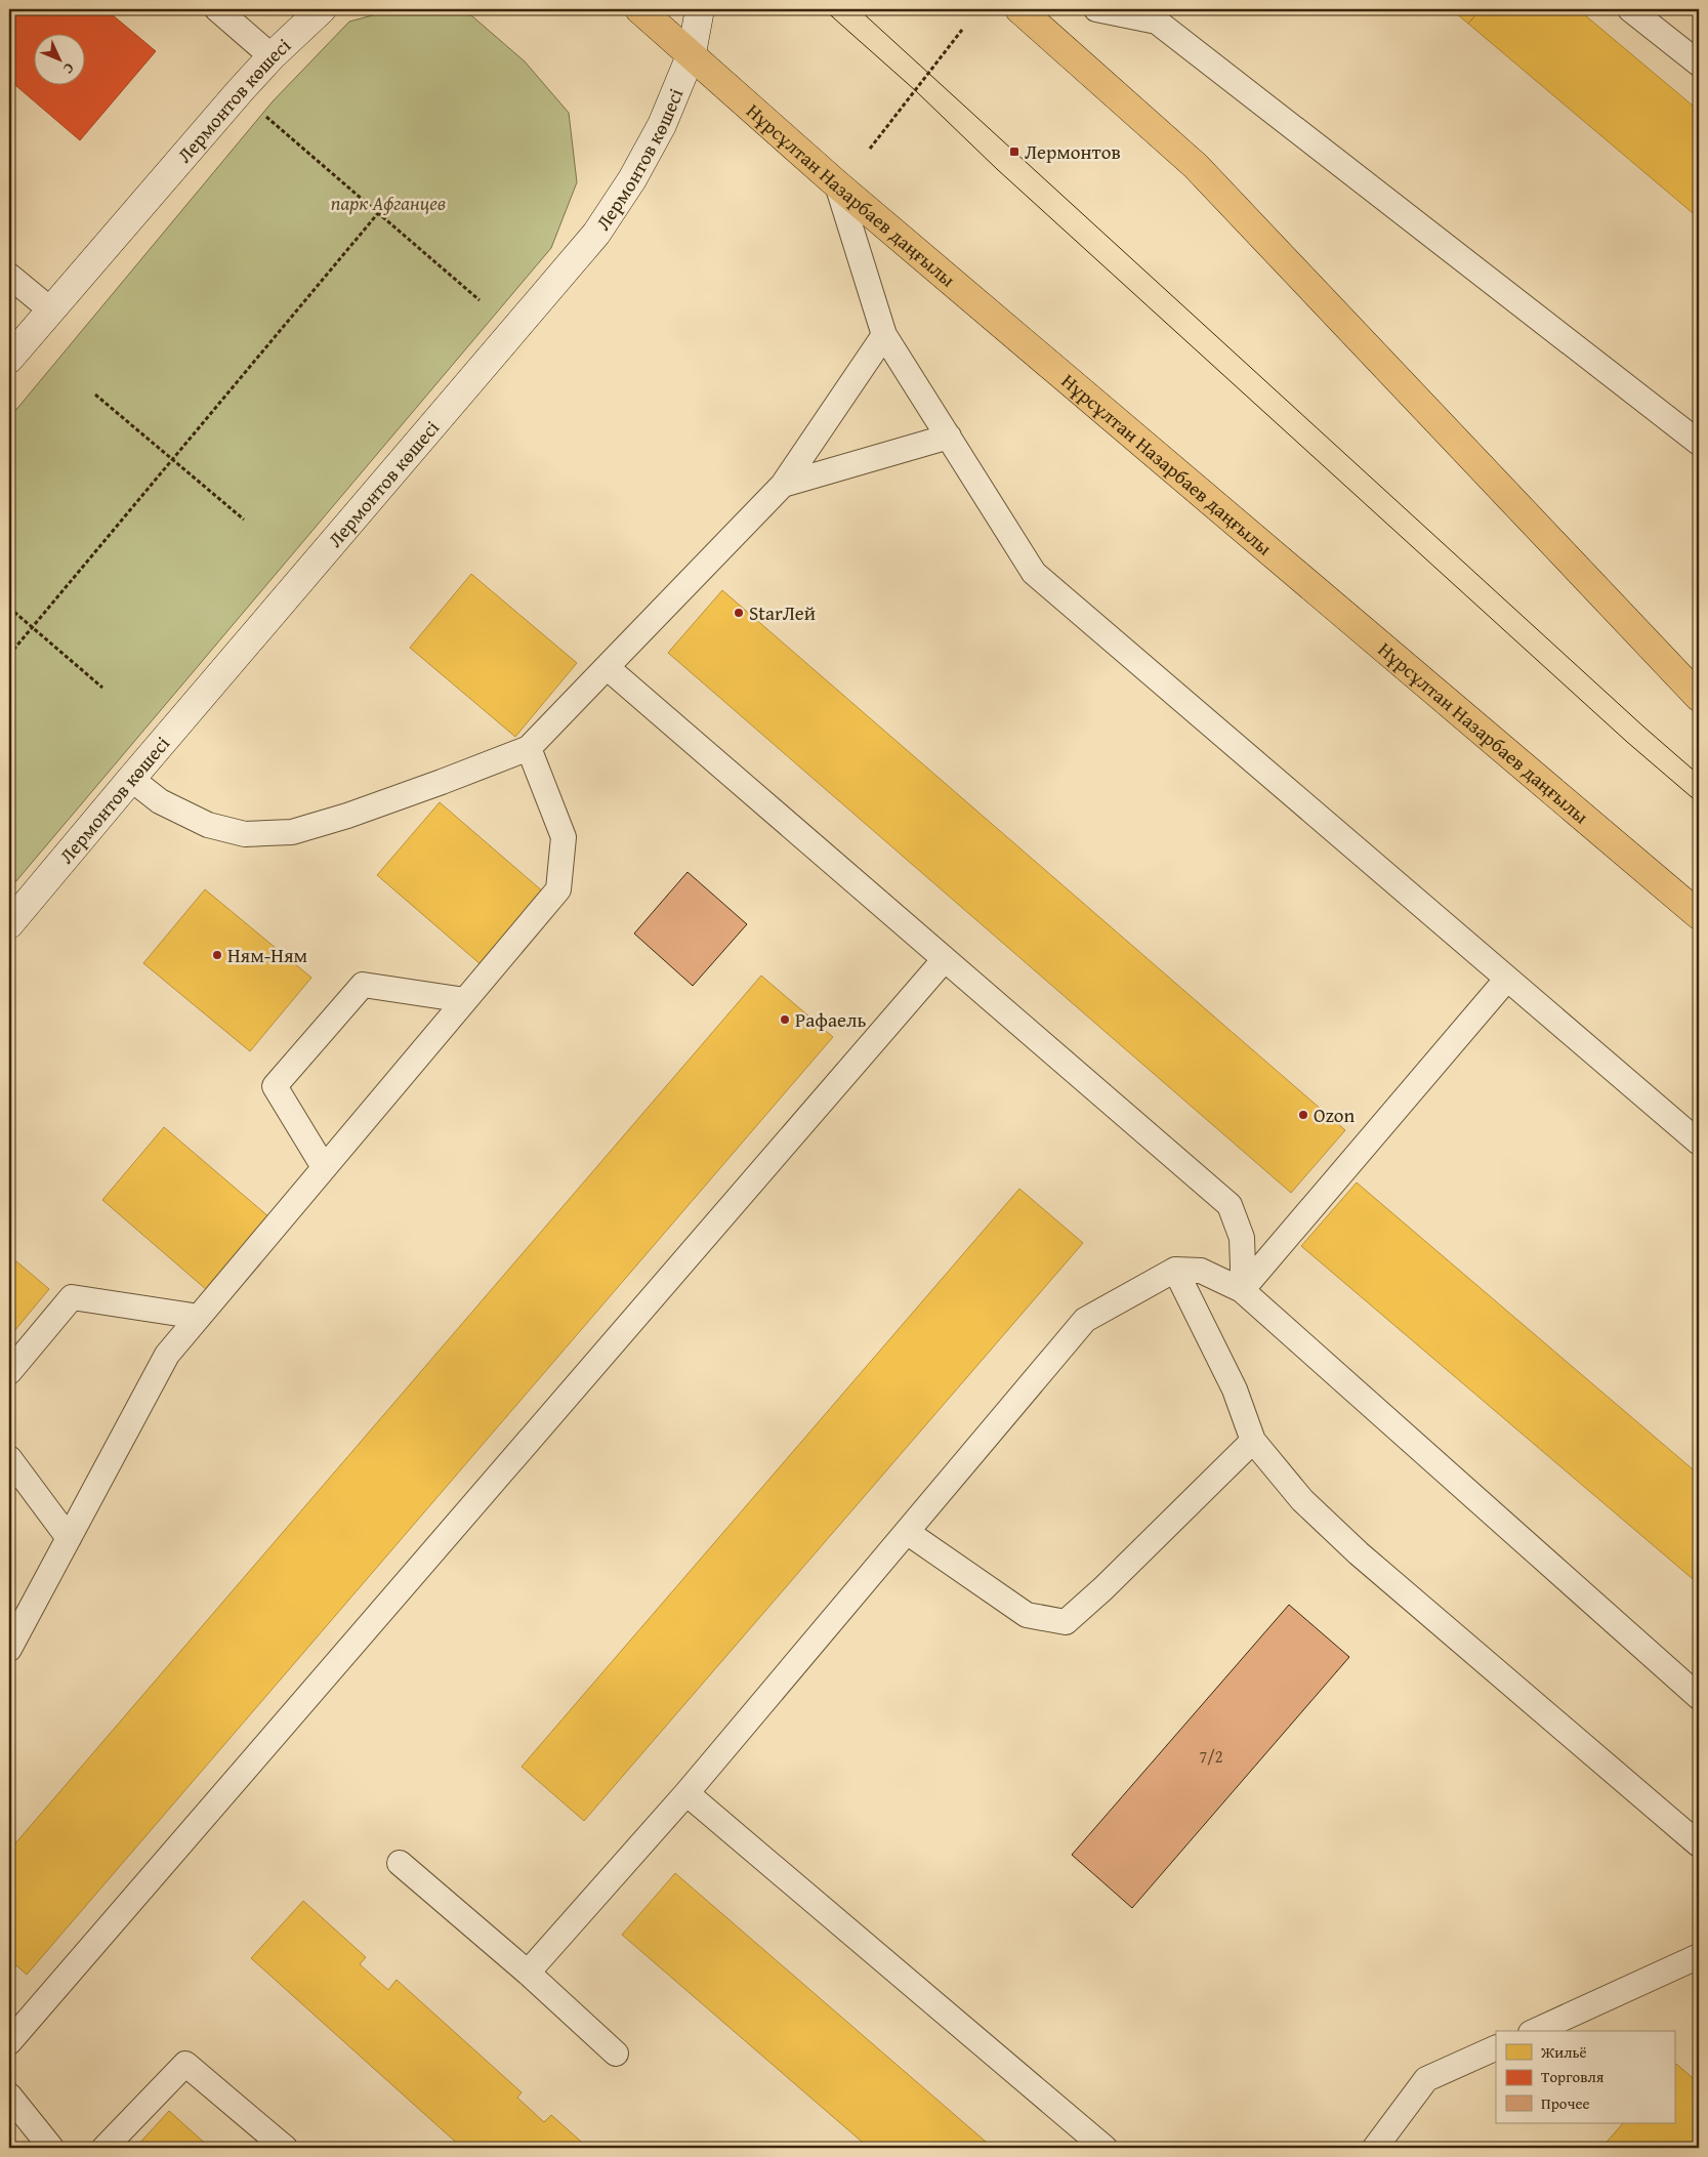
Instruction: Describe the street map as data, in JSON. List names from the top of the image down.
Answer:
{
  "streets": {
    "main road": ["Лермонтов көшесі", "Нұрсұлтан Назарбаев даңғылы"]
  },
  "crossings": [
    ["Лермонтов көшесі", "Нұрсұлтан Назарбаев даңғылы"]
  ],
  "parks": ["парк Афганцев"],
  "places": {
    "transit": ["Лермонтов"],
    "other": [
      "StarЛей",
      "Ням-Ням",
      "Рафаель",
      "Ozon"
    ]
  },
  "house_numbers": ["7/2"],
  "legend": ["Жильё", "Торговля", "Прочее"],
  "north": "bottom right"
}
